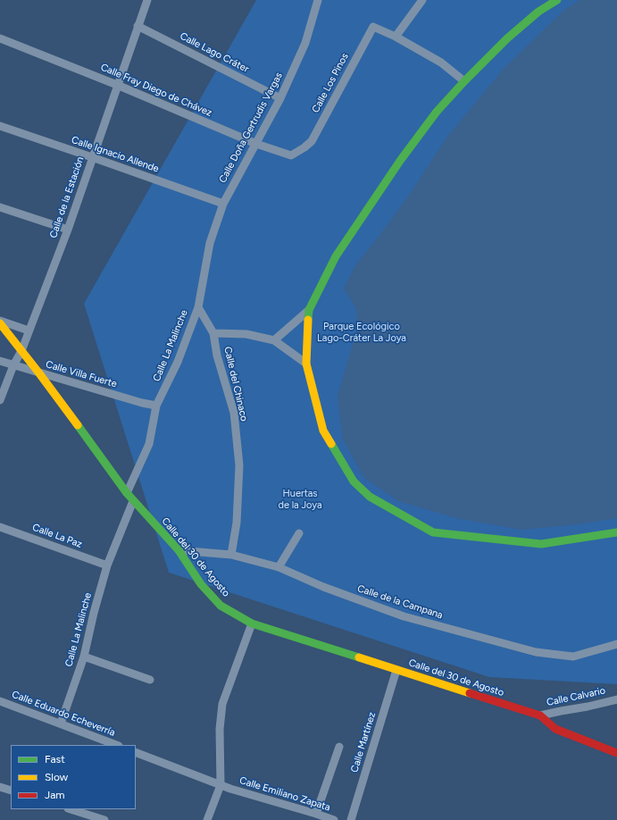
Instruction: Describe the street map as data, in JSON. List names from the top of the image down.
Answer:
{
  "streets": {
    "street": [
      "Calle Lago Cráter",
      "Calle Los Pinos",
      "Calle Fray Diego de Chávez",
      "Calle Doña Gertrudis Vargas",
      "Calle Ignacio Allende",
      "Calle de la Estación",
      "Calle La Malinche",
      "Calle Villa Fuerte",
      "Calle del Chinaco",
      "Calle La Paz",
      "Calle del 30 de Agosto",
      "Calle de la Campana",
      "Calle Calvario",
      "Calle Eduardo Echeverría",
      "Calle Martínez",
      "Calle Emiliano Zapata"
    ]
  },
  "crossings": [
    ["Calle Lago Cráter", "Calle Doña Gertrudis Vargas"],
    ["Calle Lago Cráter", "Calle de la Estación"],
    ["Calle Los Pinos", "Calle Fray Diego de Chávez"],
    ["Calle Fray Diego de Chávez", "Calle Doña Gertrudis Vargas"],
    ["Calle Fray Diego de Chávez", "Calle de la Estación"],
    ["Calle Doña Gertrudis Vargas", "Calle Ignacio Allende"],
    ["Calle Doña Gertrudis Vargas", "Calle La Malinche"],
    ["Calle Ignacio Allende", "Calle de la Estación"],
    ["Calle Ignacio Allende", "Calle La Malinche"],
    ["Calle de la Estación", "Calle Villa Fuerte"],
    ["Calle de la Estación", "Calle del 30 de Agosto"],
    ["Calle La Malinche", "Calle Villa Fuerte"],
    ["Calle La Malinche", "Calle del Chinaco"],
    ["Calle La Malinche", "Calle La Paz"],
    ["Calle La Malinche", "Calle del 30 de Agosto"],
    ["Calle La Malinche", "Calle Eduardo Echeverría"],
    ["Calle Villa Fuerte", "Calle del 30 de Agosto"],
    ["Calle del Chinaco", "Calle de la Campana"],
    ["Calle del 30 de Agosto", "Calle de la Campana"],
    ["Calle del 30 de Agosto", "Calle Calvario"],
    ["Calle del 30 de Agosto", "Calle Martínez"]
  ],
  "parks": ["Parque Ecológico Lago-Cráter La Joya", "Huertas de la Joya"],
  "legend": ["Fast", "Slow", "Jam"]
}
